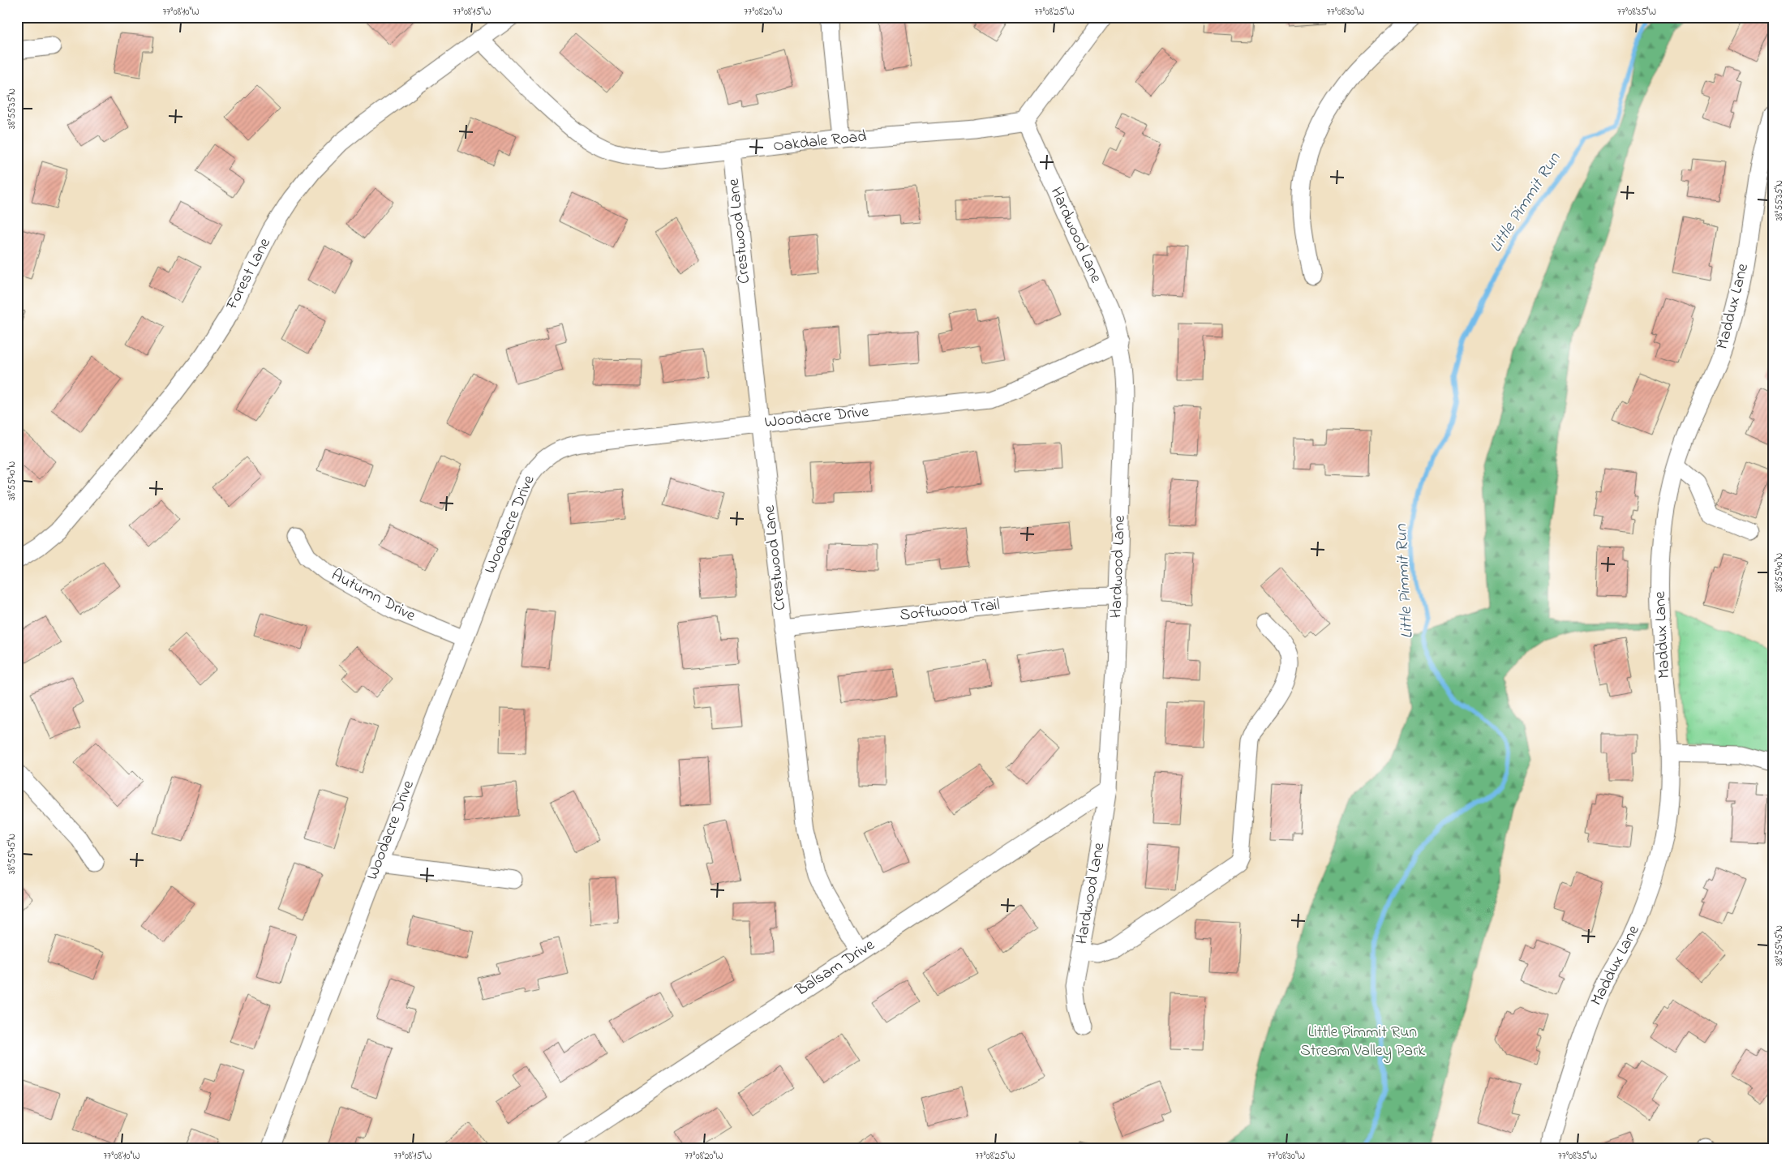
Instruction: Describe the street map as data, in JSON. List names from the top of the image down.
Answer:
{
  "streets": {
    "street": [
      "Oakdale Road",
      "Crestwood Lane",
      "Hardwood Lane",
      "Forest Lane",
      "Maddux Lane",
      "Woodacre Drive",
      "Autumn Drive",
      "Softwood Trail",
      "Balsam Drive"
    ]
  },
  "crossings": [
    ["Oakdale Road", "Crestwood Lane"],
    ["Oakdale Road", "Hardwood Lane"],
    ["Oakdale Road", "Forest Lane"],
    ["Crestwood Lane", "Woodacre Drive"],
    ["Crestwood Lane", "Softwood Trail"],
    ["Crestwood Lane", "Balsam Drive"],
    ["Hardwood Lane", "Woodacre Drive"],
    ["Hardwood Lane", "Softwood Trail"],
    ["Hardwood Lane", "Balsam Drive"],
    ["Woodacre Drive", "Autumn Drive"]
  ],
  "water": ["Little Pimmit Run"],
  "parks": ["Little Pimmit Run Stream Valley Park"],
  "coordinates": [
    "77°08'10\"W",
    "77°08'15\"W",
    "77°08'20\"W",
    "77°08'25\"W",
    "77°08'30\"W",
    "77°08'35\"W",
    "38°55'35\"N",
    "38°55'40\"N",
    "38°55'45\"N"
  ]
}
